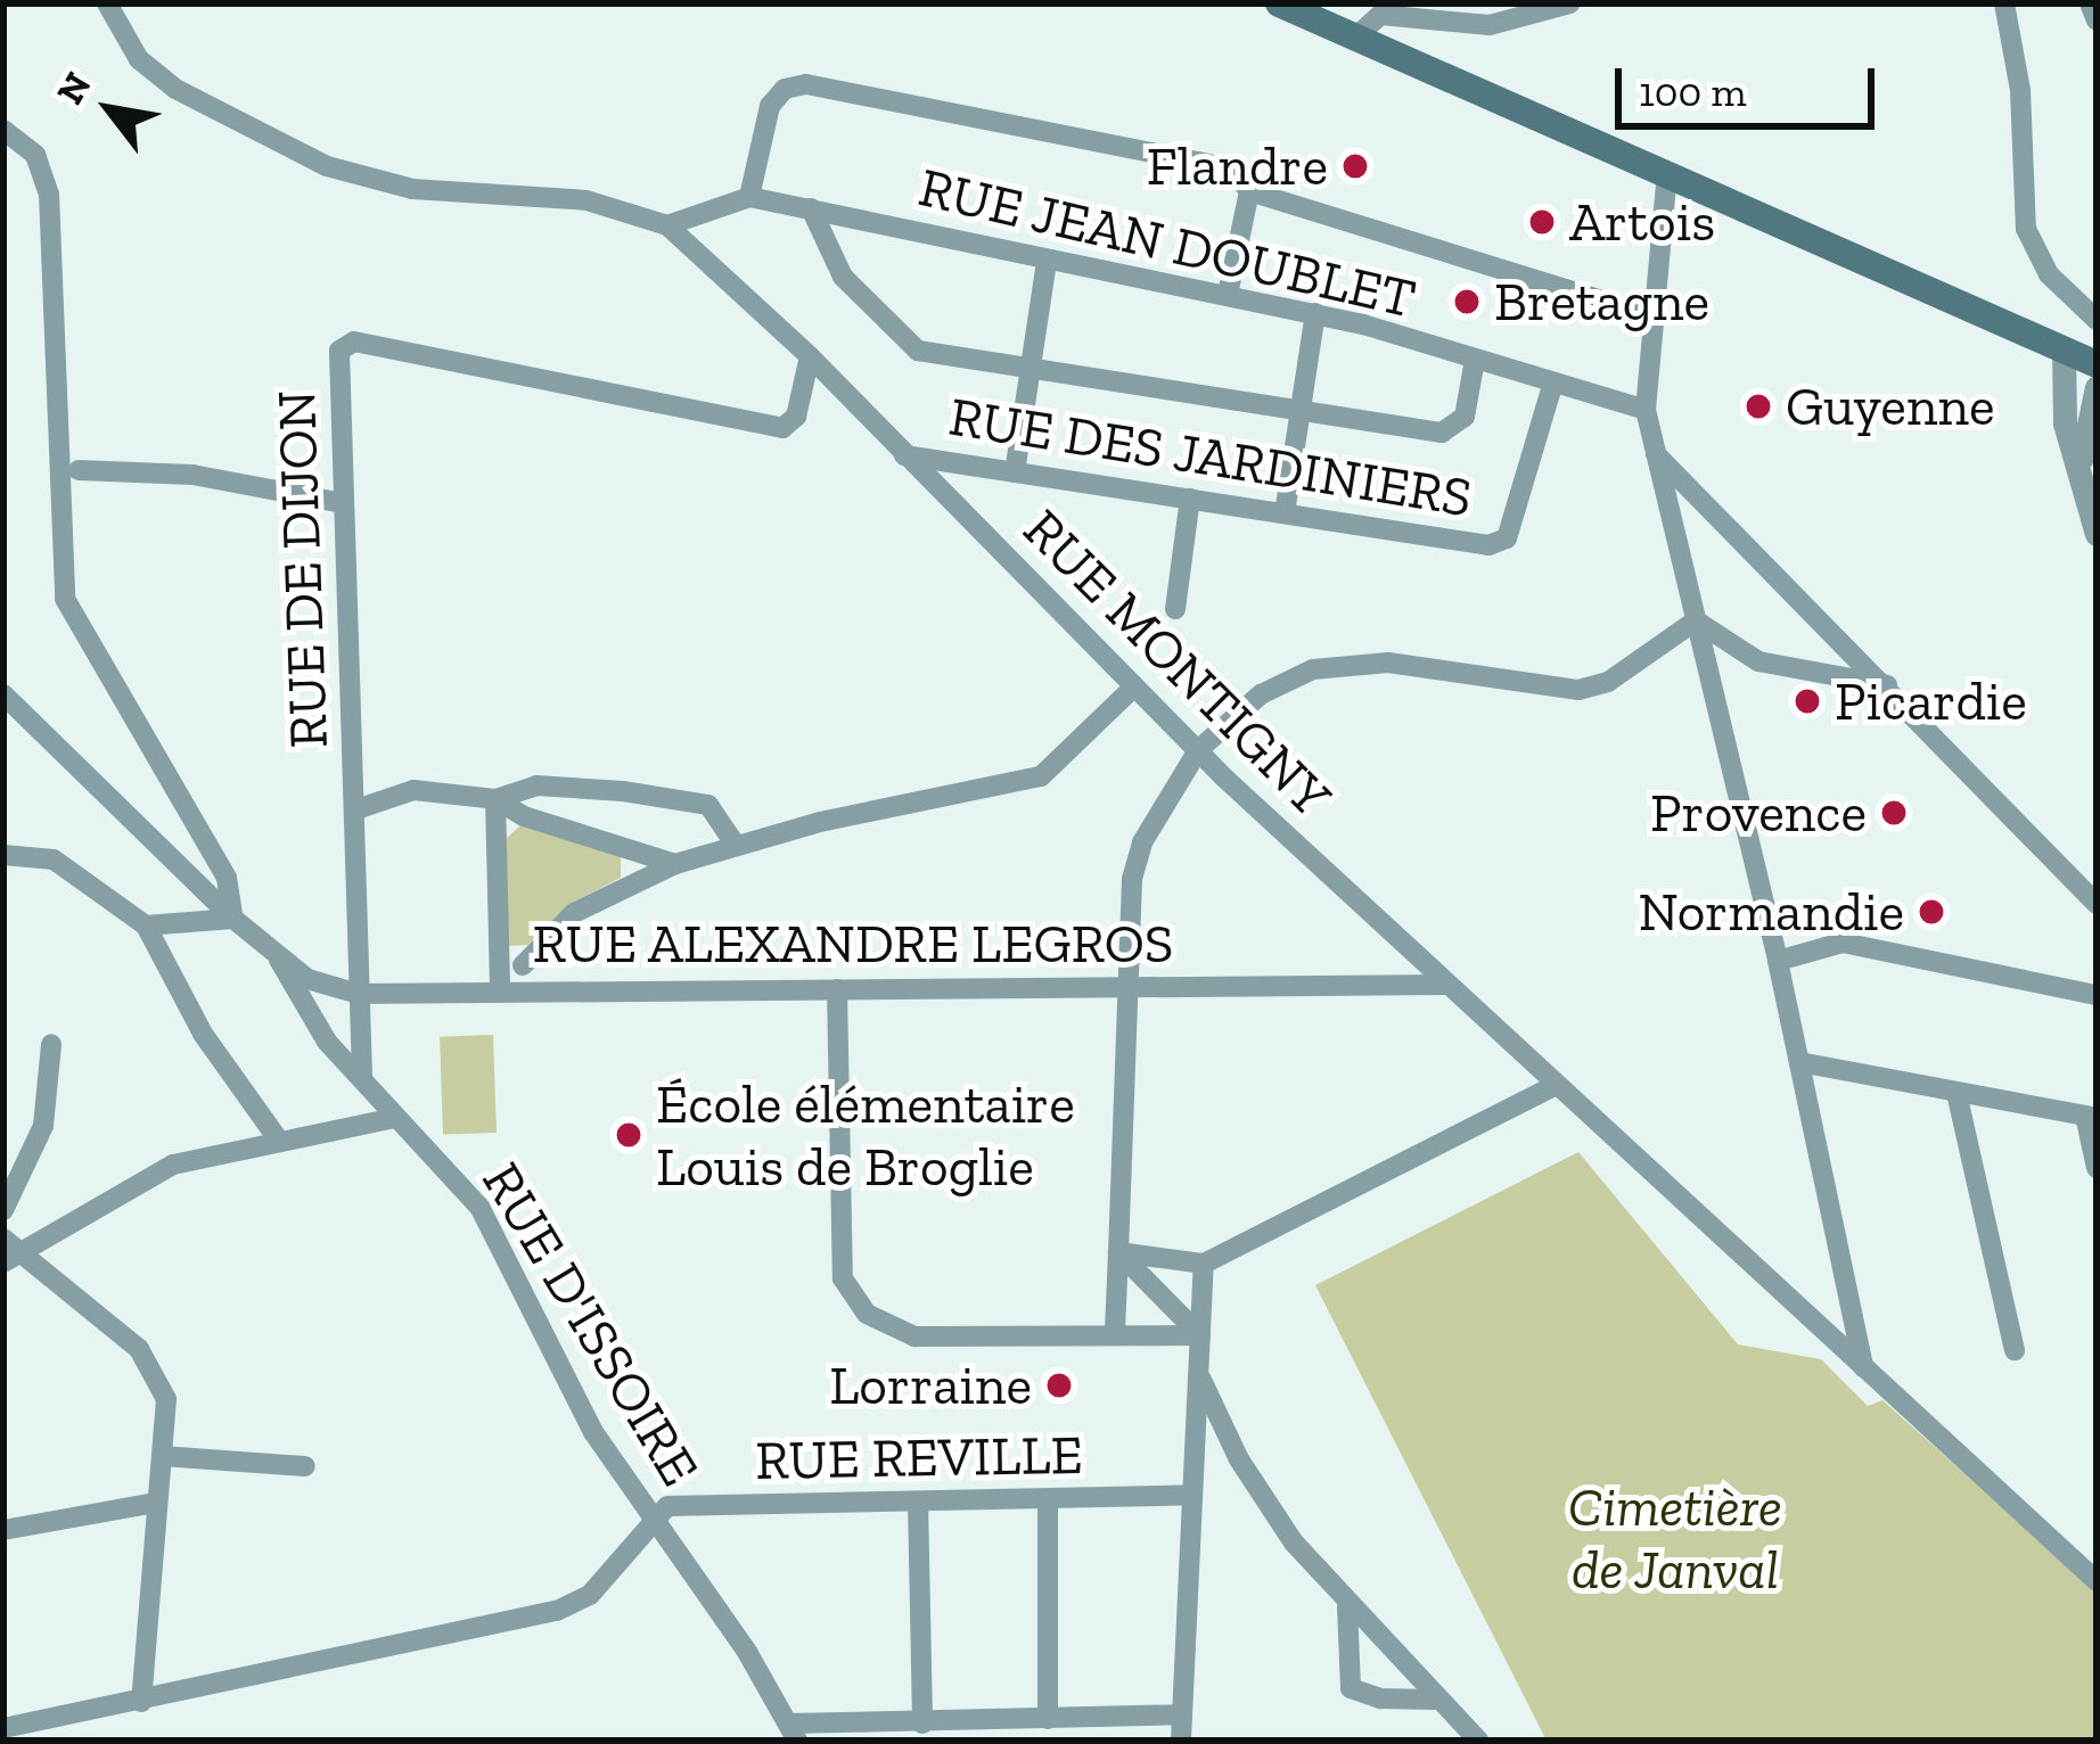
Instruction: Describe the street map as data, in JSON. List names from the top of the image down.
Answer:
{
  "streets": {
    "street": [
      "RUE JEAN DOUBLET",
      "RUE DES JARDINIERS",
      "RUE DE DIJON",
      "RUE MONTIGNY",
      "RUE ALEXANDRE LEGROS",
      "RUE D'ISSOIRE",
      "RUE REVILLE"
    ]
  },
  "crossings": [
    ["RUE JEAN DOUBLET", "RUE DES JARDINIERS"],
    ["RUE JEAN DOUBLET", "RUE MONTIGNY"],
    ["RUE DES JARDINIERS", "RUE MONTIGNY"],
    ["RUE DE DIJON", "RUE MONTIGNY"],
    ["RUE DE DIJON", "RUE ALEXANDRE LEGROS"],
    ["RUE DE DIJON", "RUE D'ISSOIRE"],
    ["RUE MONTIGNY", "RUE ALEXANDRE LEGROS"],
    ["RUE ALEXANDRE LEGROS", "RUE D'ISSOIRE"],
    ["RUE D'ISSOIRE", "RUE REVILLE"]
  ],
  "parks": ["Cimetière de Janval"],
  "places": [
    "Flandre",
    "Artois",
    "Bretagne",
    "Guyenne",
    "Picardie",
    "Provence",
    "Normandie",
    "École élémentaire Louis de Broglie",
    "Lorraine"
  ],
  "scale_bar": "100 m",
  "north": "top left"
}
